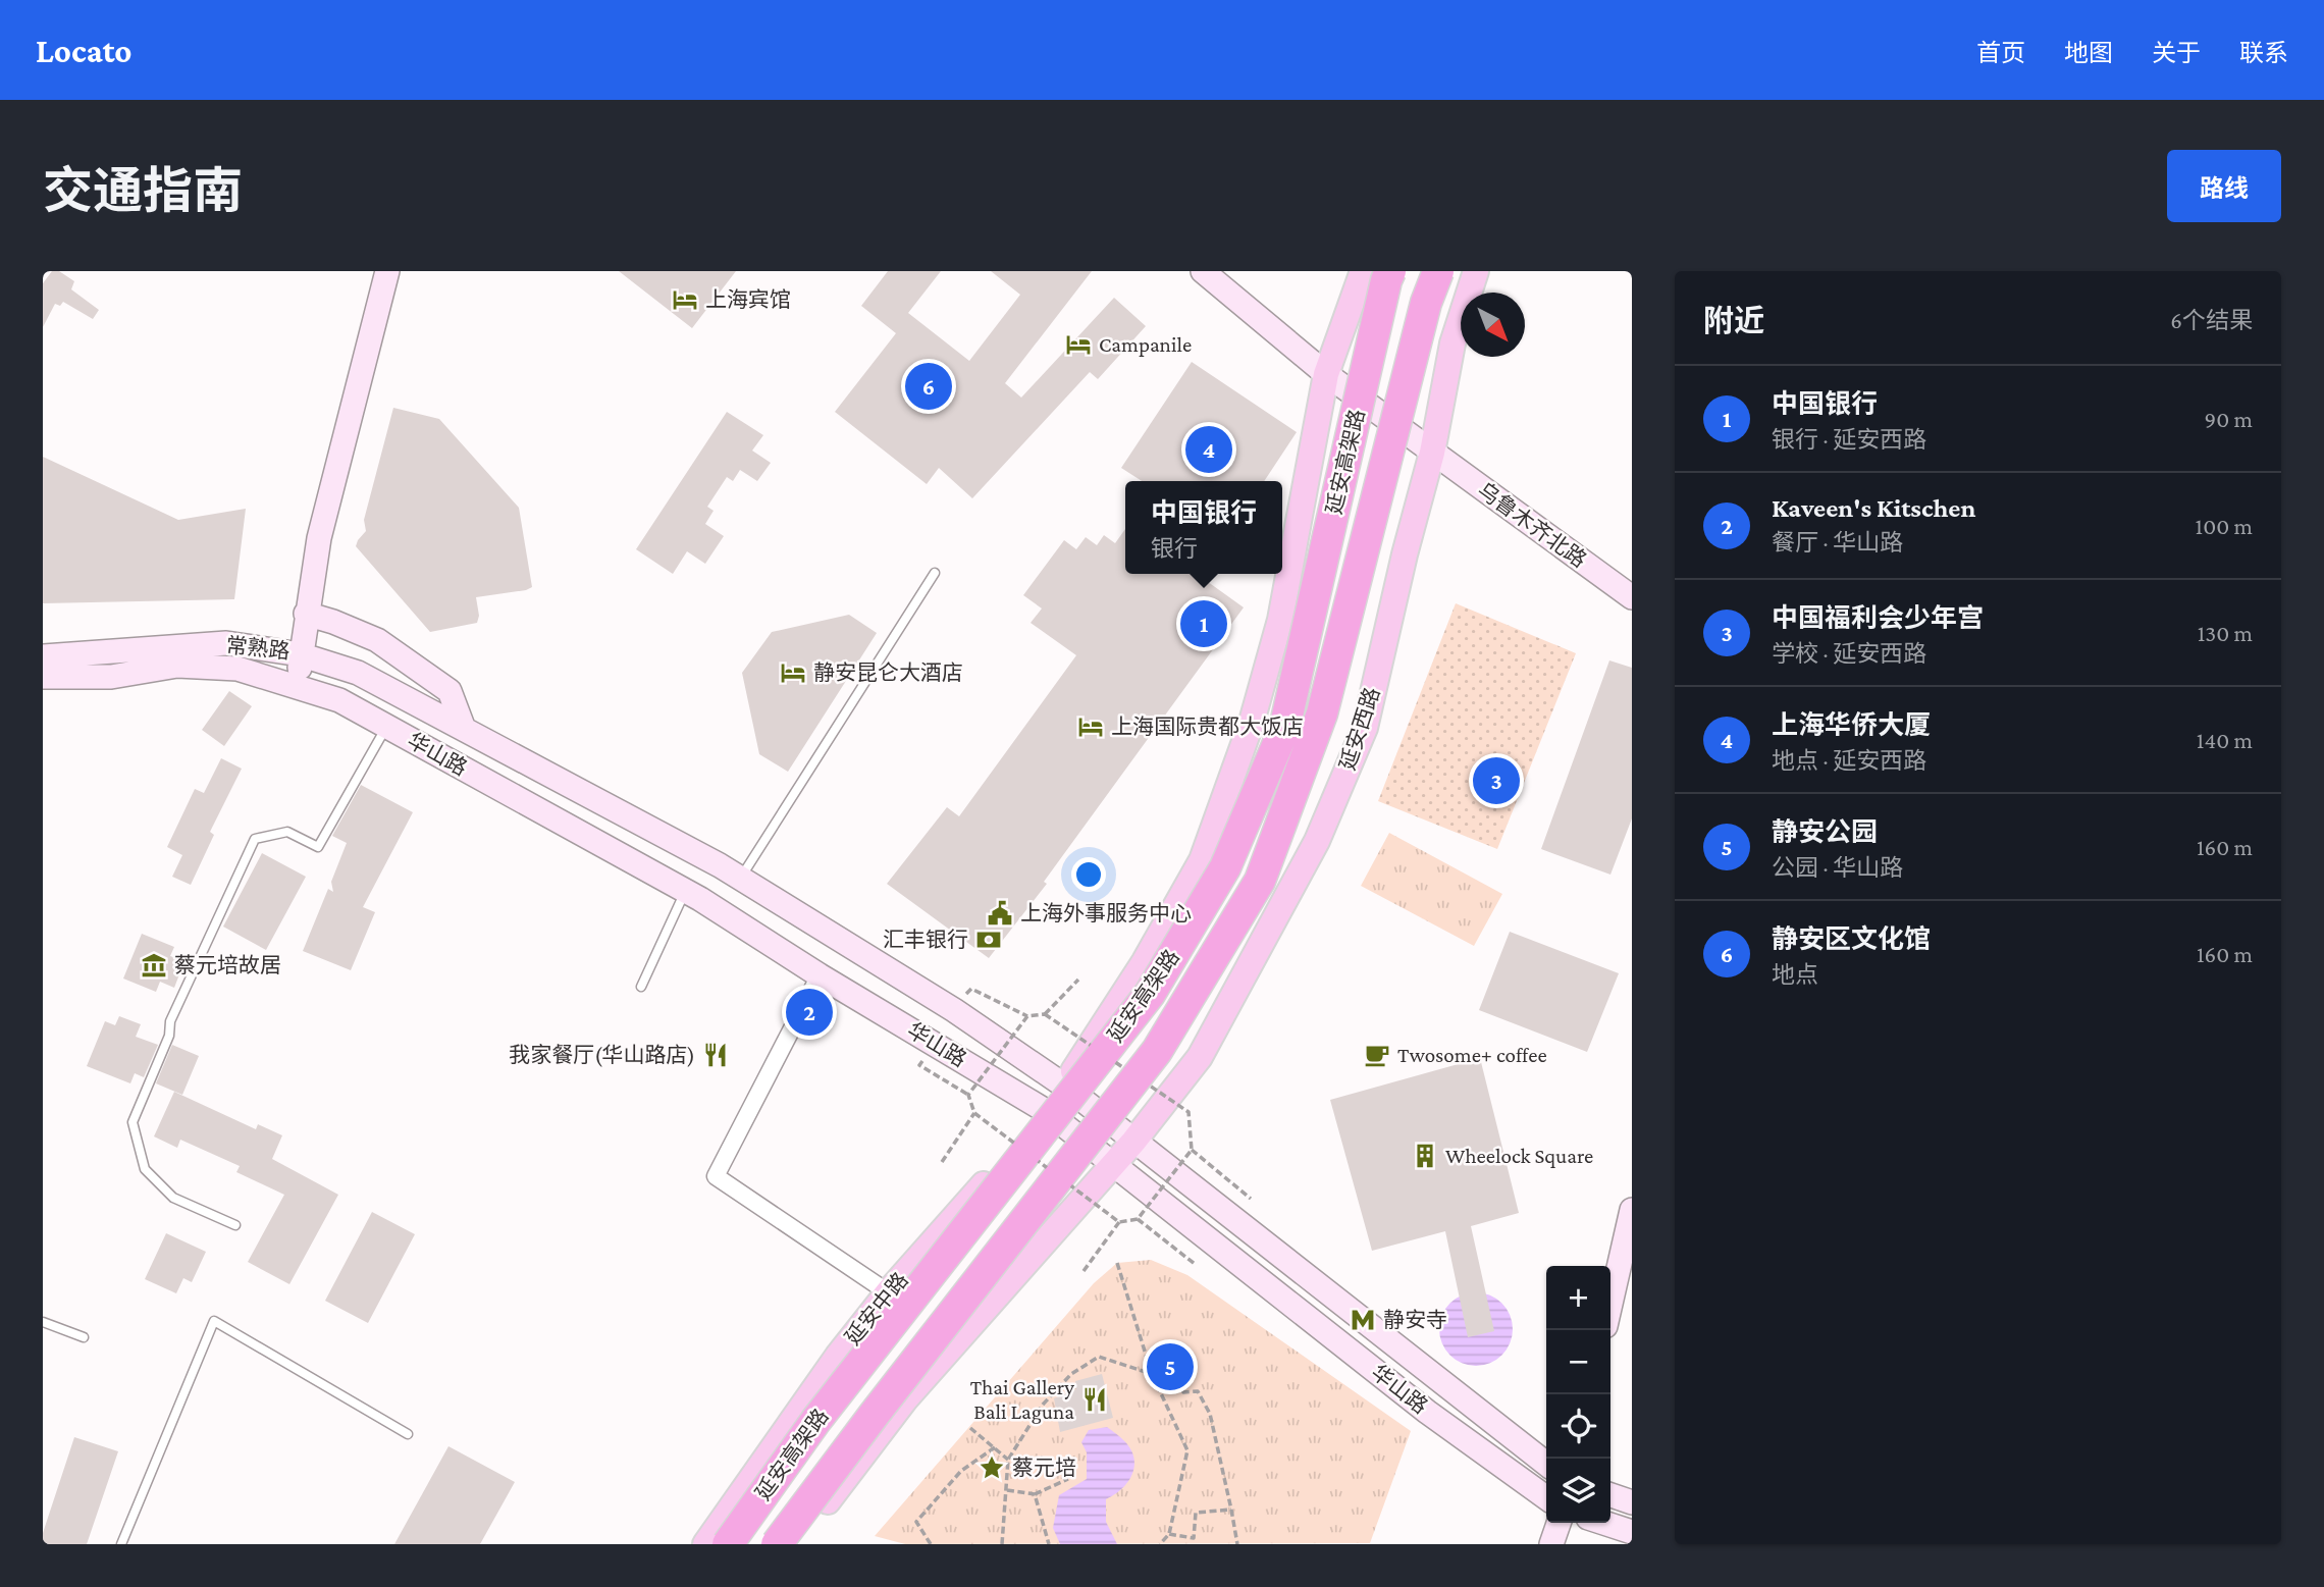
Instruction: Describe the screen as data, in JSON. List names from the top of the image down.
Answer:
{
  "streets": {
    "highway": ["延安高架路"],
    "main road": [
      "乌鲁木齐北路",
      "常熟路",
      "延安西路",
      "华山路",
      "延安中路"
    ]
  },
  "crossings": [
    ["乌鲁木齐北路", "延安西路"],
    ["常熟路", "华山路"],
    ["延安西路", "华山路"],
    ["华山路", "延安中路"]
  ],
  "places": {
    "hotel": [
      "上海宾馆",
      "Campanile",
      "静安昆仑大酒店",
      "上海国际贵都大饭店"
    ],
    "public building": ["上海外事服务中心"],
    "bank": ["汇丰银行"],
    "museum": ["蔡元培故居"],
    "restaurant": ["我家餐厅(华山路店)", "Thai Gallery Bali Laguna"],
    "cafe": ["Twosome+ coffee"],
    "building": ["Wheelock Square"],
    "metro station": ["静安寺"],
    "place": ["蔡元培"]
  },
  "north": "bottom right",
  "page": {
    "header": "Locato",
    "nav": [
      "首页",
      "地图",
      "关于",
      "联系"
    ],
    "title": "交通指南",
    "buttons": "路线",
    "heading": ["附近", "6个结果"],
    "pins": [
      "6",
      "4",
      "1",
      "3",
      "2",
      "5"
    ],
    "list": [
      {
        "mark": "1",
        "name": "中国银行",
        "note": "银行 · 延安西路",
        "value": "90 m"
      },
      {
        "mark": "2",
        "name": "Kaveen's Kitschen",
        "note": "餐厅 · 华山路",
        "value": "100 m"
      },
      {
        "mark": "3",
        "name": "中国福利会少年宫",
        "note": "学校 · 延安西路",
        "value": "130 m"
      },
      {
        "mark": "4",
        "name": "上海华侨大厦",
        "note": "地点 · 延安西路",
        "value": "140 m"
      },
      {
        "mark": "5",
        "name": "静安公园",
        "note": "公园 · 华山路",
        "value": "160 m"
      },
      {
        "mark": "6",
        "name": "静安区文化馆",
        "note": "地点",
        "value": "160 m"
      }
    ],
    "popup": ["中国银行", "银行"],
    "map_buttons": ["+", "−"]
  }
}
